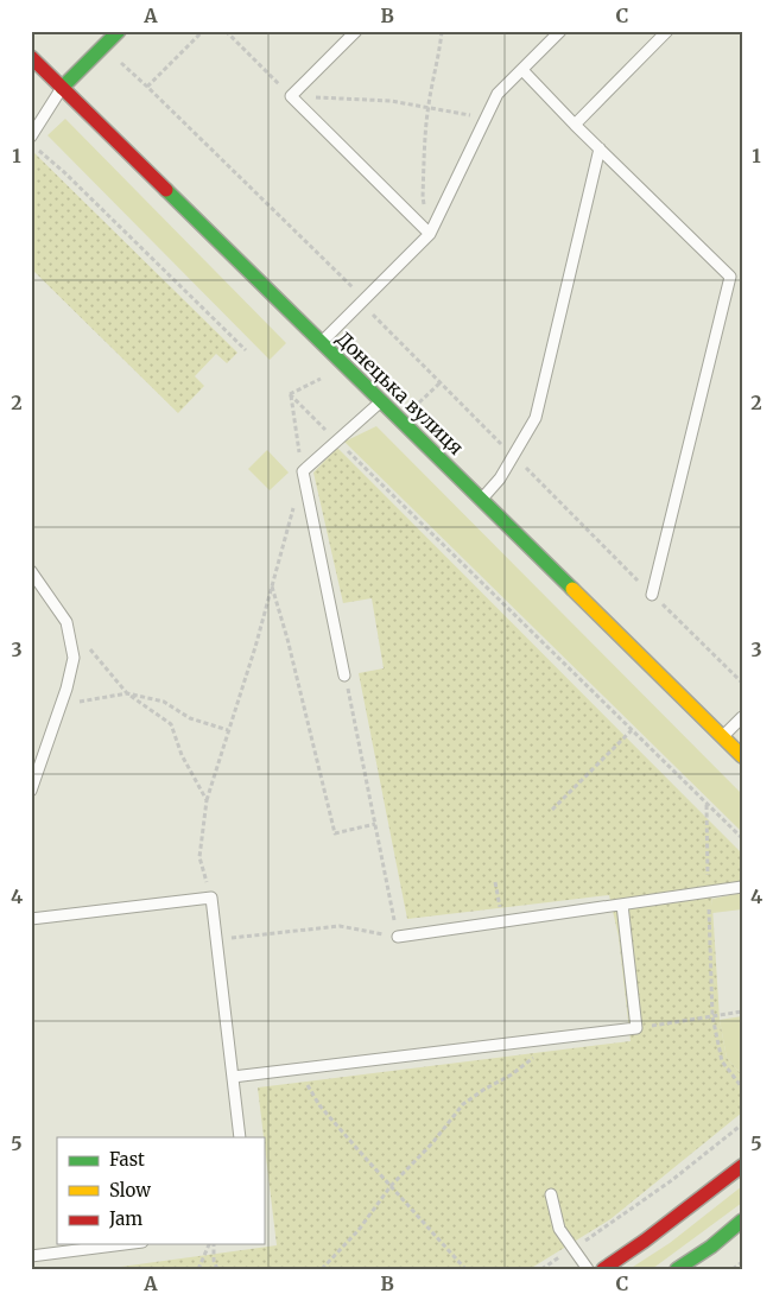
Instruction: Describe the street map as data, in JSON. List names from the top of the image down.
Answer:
{
  "streets": {
    "street": ["Донецька вулиця"]
  },
  "legend": ["Fast", "Slow", "Jam"],
  "grid": {
    "columns": ["A", "B", "C"],
    "rows": [
      "1",
      "2",
      "3",
      "4",
      "5"
    ]
  }
}
